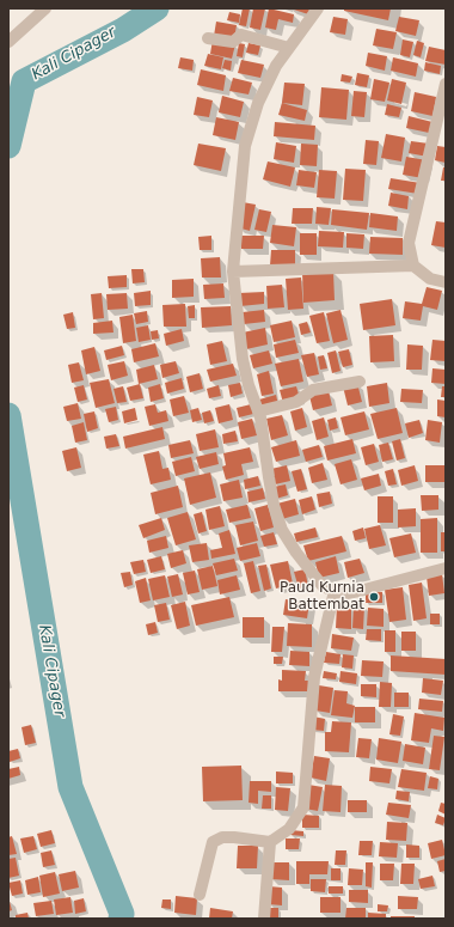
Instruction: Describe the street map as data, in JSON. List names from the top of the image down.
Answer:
{
  "water": ["Kali Cipager"],
  "places": ["Paud Kurnia Battembat"]
}
